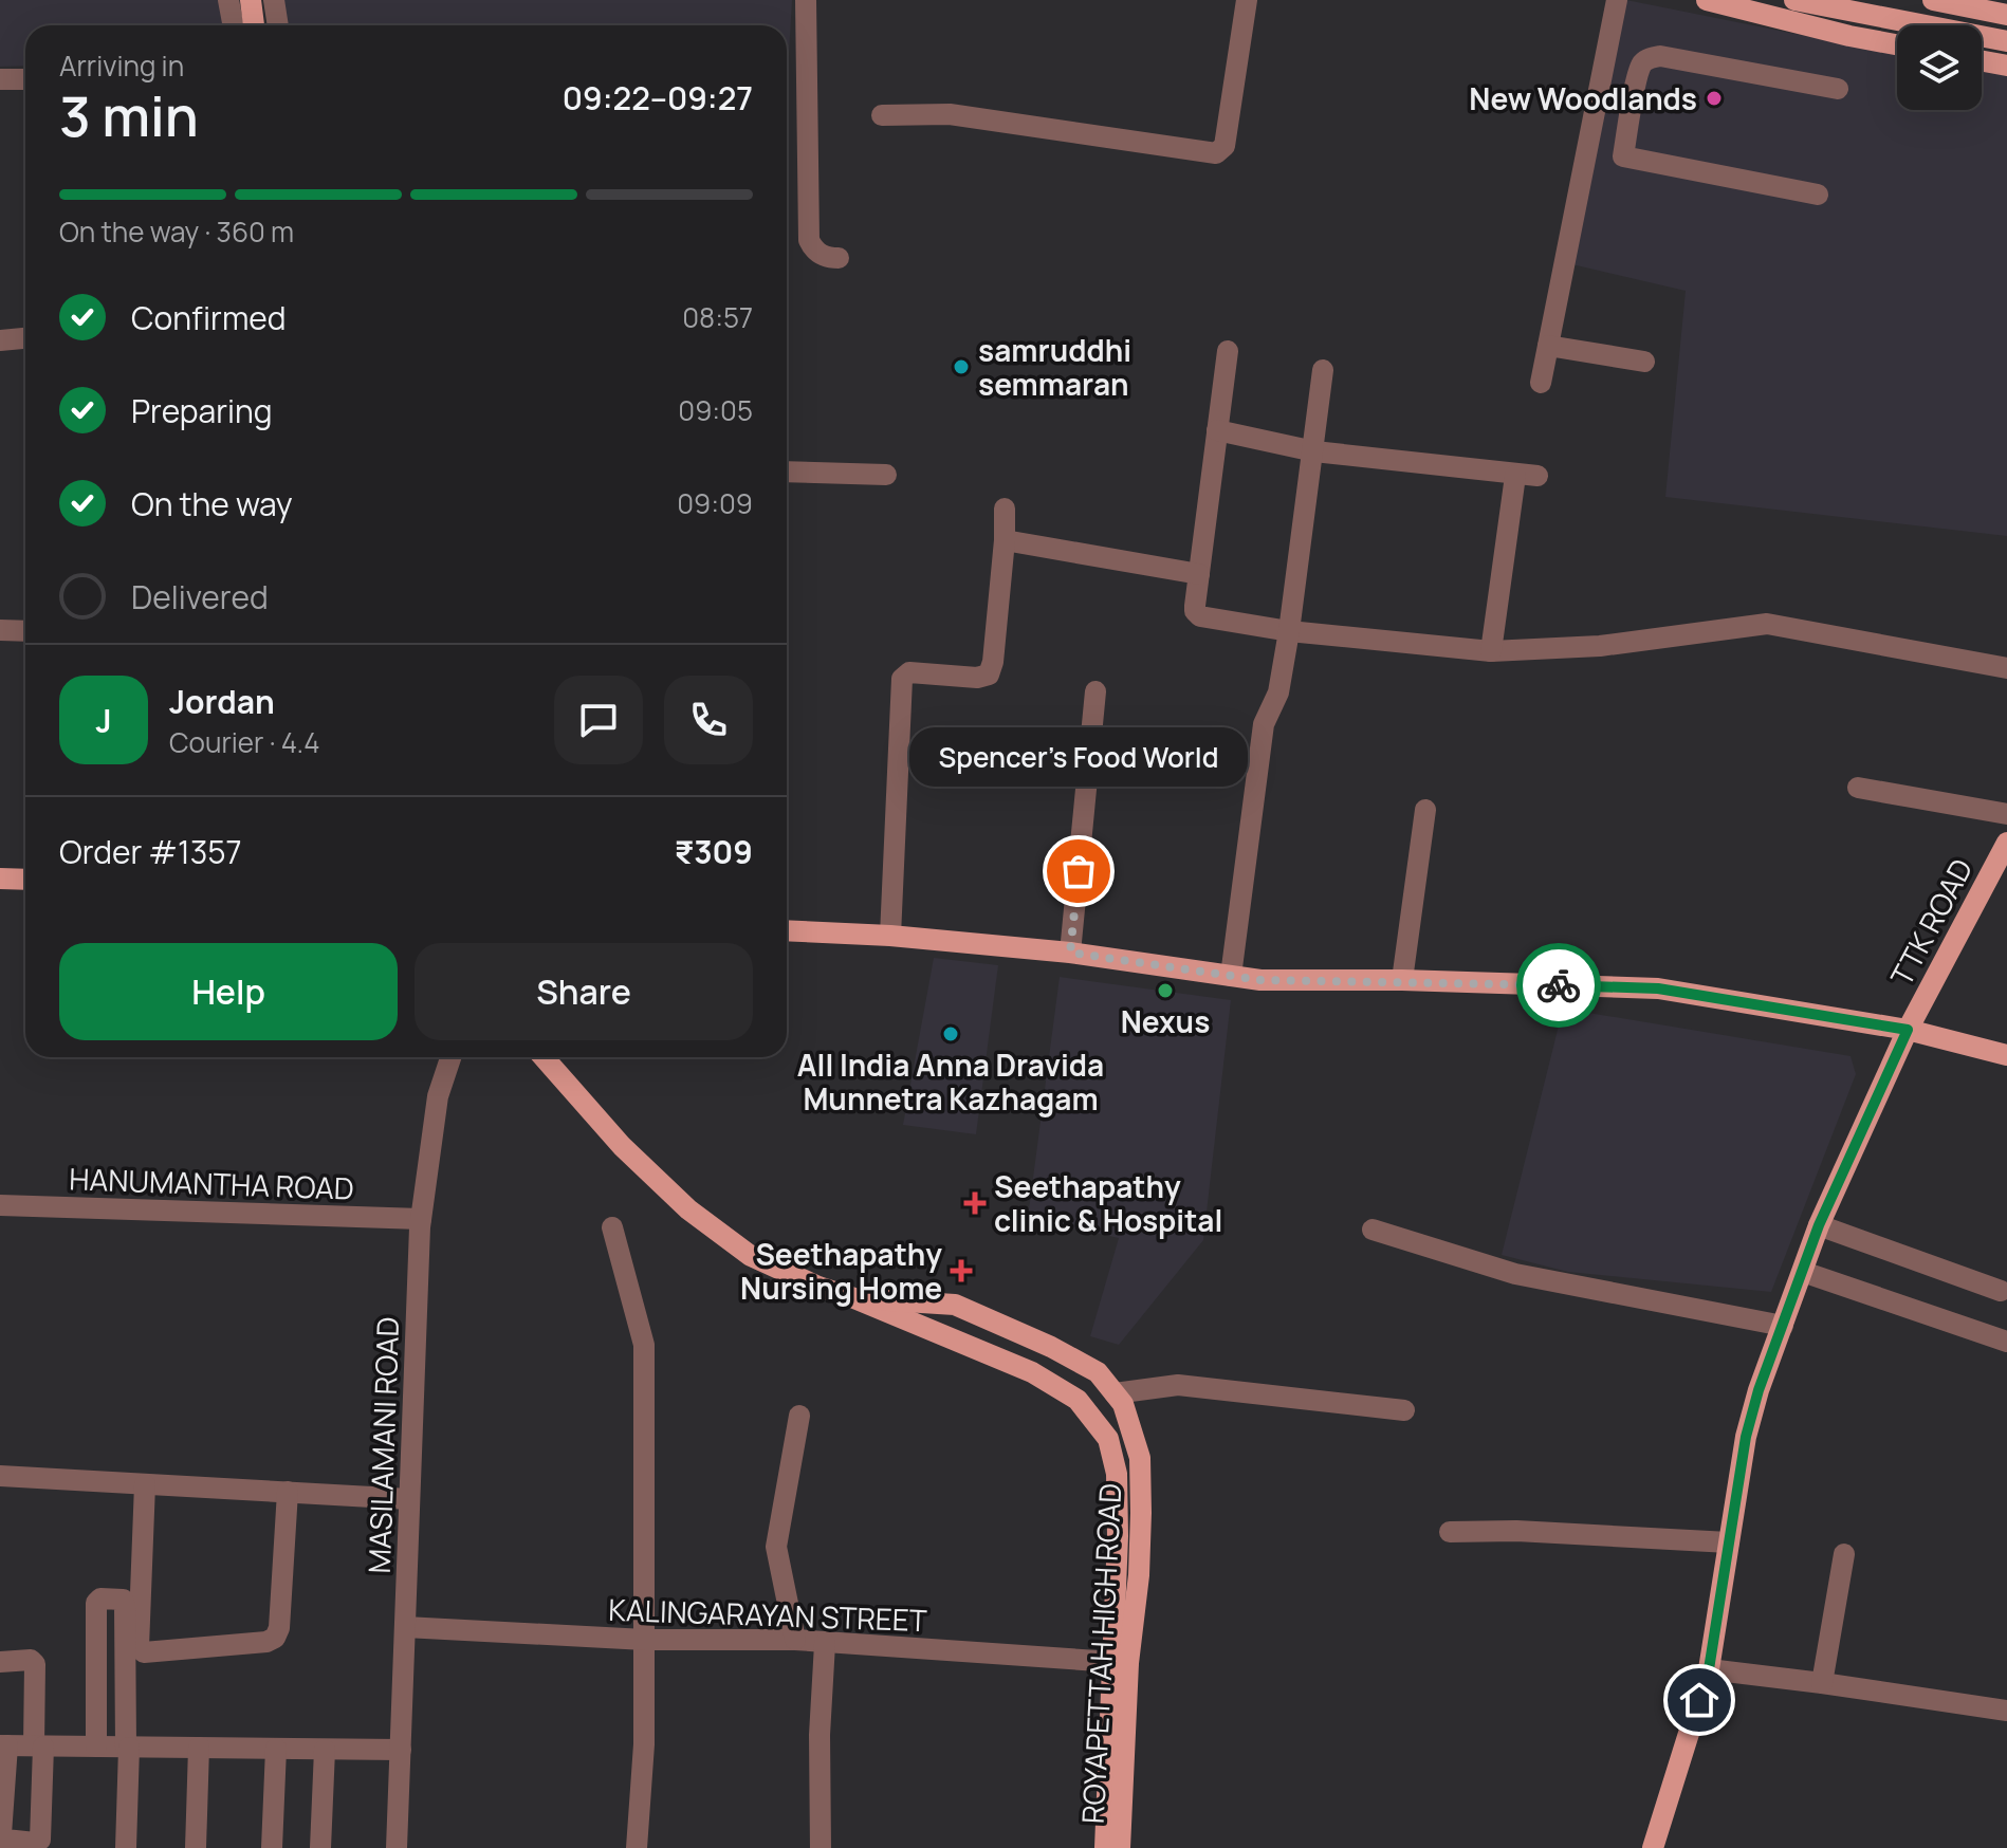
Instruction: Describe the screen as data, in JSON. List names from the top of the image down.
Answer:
{
  "streets": {
    "main road": ["TTK ROAD", "ROYAPETTAH HIGH ROAD"],
    "street": ["HANUMANTHA ROAD", "MASILAMANI ROAD", "KALINGARAYAN STREET"]
  },
  "crossings": [
    ["HANUMANTHA ROAD", "MASILAMANI ROAD"],
    ["MASILAMANI ROAD", "KALINGARAYAN STREET"],
    ["KALINGARAYAN STREET", "ROYAPETTAH HIGH ROAD"]
  ],
  "places": {
    "other": [
      "New Woodlands",
      "samruddhi semmaran",
      "Spencer's Food World",
      "Nexus",
      "All India Anna Dravida Munnetra Kazhagam"
    ],
    "health": ["Seethapathy clinic & Hospital", "Seethapathy Nursing Home"]
  },
  "page": {
    "heading": ["3 min", "Arriving in", "09:22–09:27"],
    "panel": [
      "Jordan",
      "Courier · 4.4",
      "Order #1357",
      "₹309"
    ],
    "bar": "On the way · 360 m",
    "list": [
      ["Confirmed", "08:57"],
      ["Preparing", "09:05"],
      ["On the way", "09:09"],
      "Delivered"
    ],
    "round": "J",
    "bubble": "Spencer's Food World",
    "buttons": ["Help", "Share"]
  }
}
